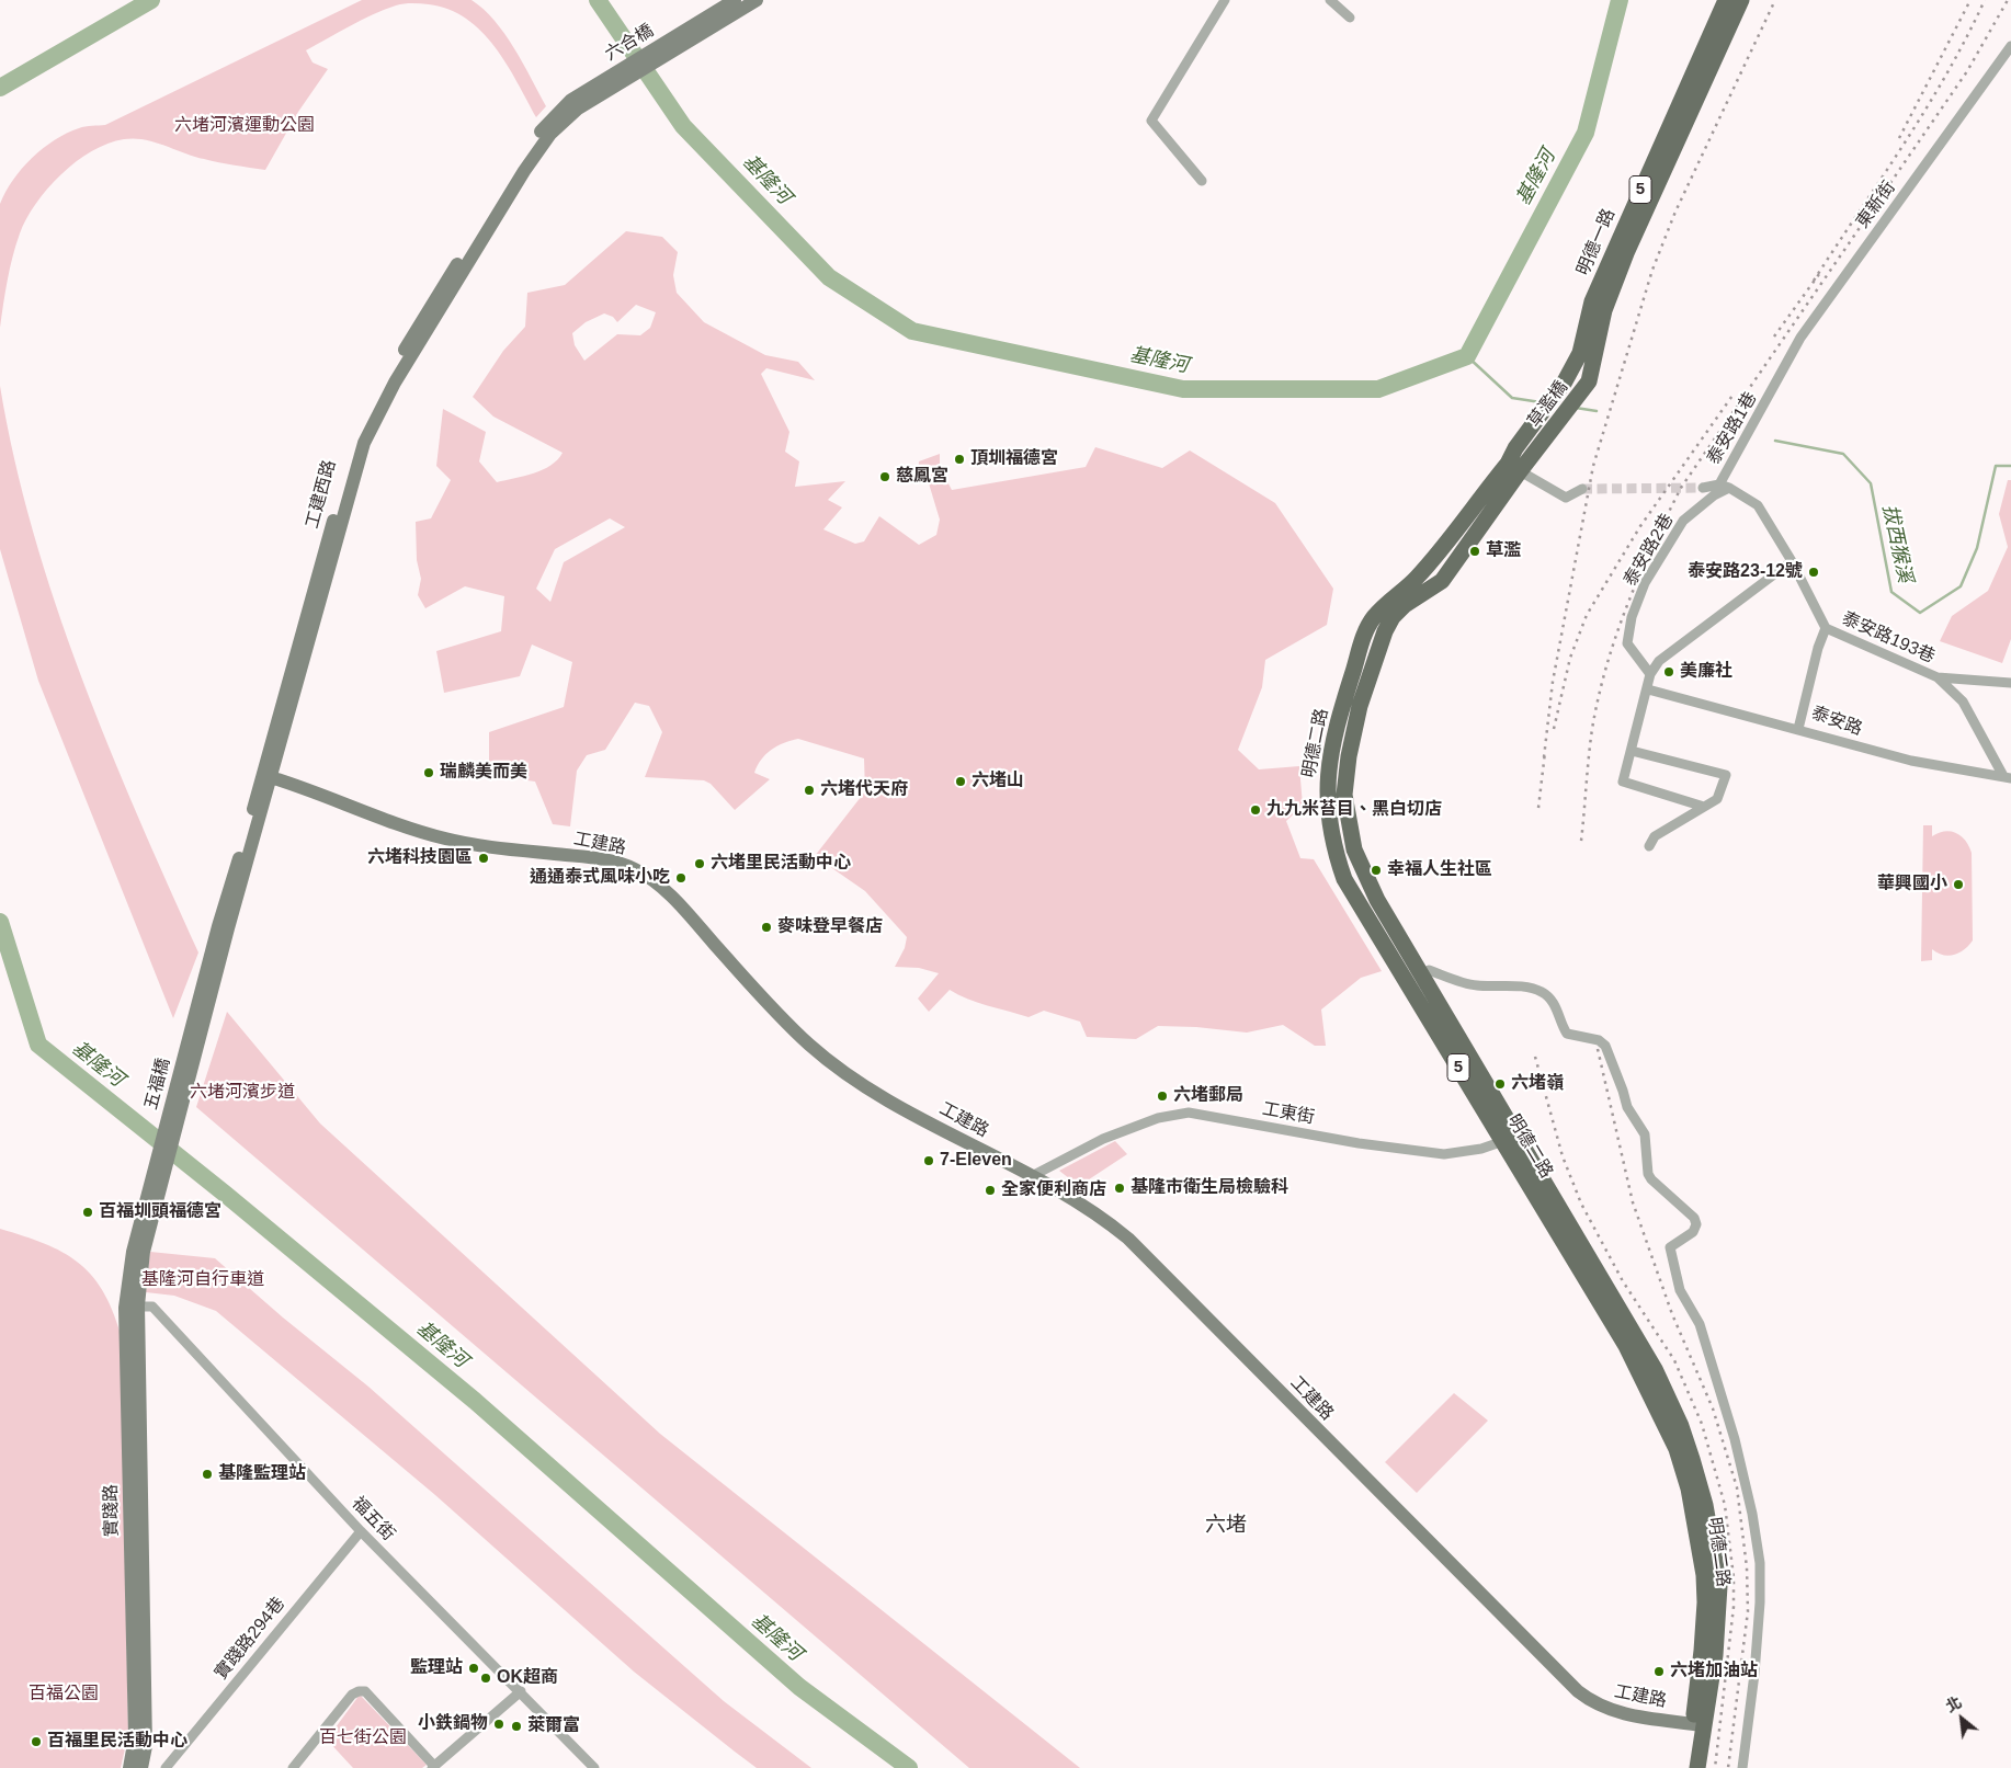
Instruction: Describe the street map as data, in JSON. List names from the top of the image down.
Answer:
{
  "streets": {
    "main road": [
      "5",
      "明德一路",
      "草濫橋",
      "明德二路"
    ],
    "street": [
      "六合橋",
      "東新街",
      "泰安路1巷",
      "工建西路",
      "泰安路2巷",
      "泰安路193巷",
      "泰安路",
      "工建路",
      "五福橋",
      "工東街",
      "實踐路",
      "福五街",
      "實踐路294巷"
    ]
  },
  "crossings": [
    ["六合橋", "工建西路"],
    ["東新街", "泰安路1巷"],
    ["明德一路", "草濫橋"],
    ["草濫橋", "明德二路"],
    ["泰安路1巷", "泰安路2巷"],
    ["工建西路", "工建路"],
    ["工建西路", "五福橋"],
    ["泰安路193巷", "泰安路"],
    ["明德二路", "工建路"],
    ["明德二路", "工東街"],
    ["工建路", "工東街"],
    ["五福橋", "實踐路"],
    ["實踐路", "福五街"],
    ["福五街", "實踐路294巷"]
  ],
  "districts": ["六堵"],
  "water": ["基隆河", "拔西猴溪"],
  "parks": [
    "六堵河濱運動公園",
    "六堵河濱步道",
    "基隆河自行車道",
    "百福公園",
    "百七街公園"
  ],
  "places": [
    "頂圳福德宮",
    "慈鳳宮",
    "草濫",
    "泰安路23-12號",
    "美廉社",
    "瑞麟美而美",
    "六堵山",
    "六堵代天府",
    "九九米苔目、黑白切店",
    "六堵科技園區",
    "六堵里民活動中心",
    "幸福人生社區",
    "通通泰式風味小吃",
    "華興國小",
    "麥味登早餐店",
    "六堵嶺",
    "六堵郵局",
    "7-Eleven",
    "基隆市衛生局檢驗科",
    "全家便利商店",
    "百福圳頭福德宮",
    "基隆監理站",
    "監理站",
    "六堵加油站",
    "OK超商",
    "小鉄鍋物",
    "萊爾富",
    "百福里民活動中心"
  ],
  "north": "top left"
}
